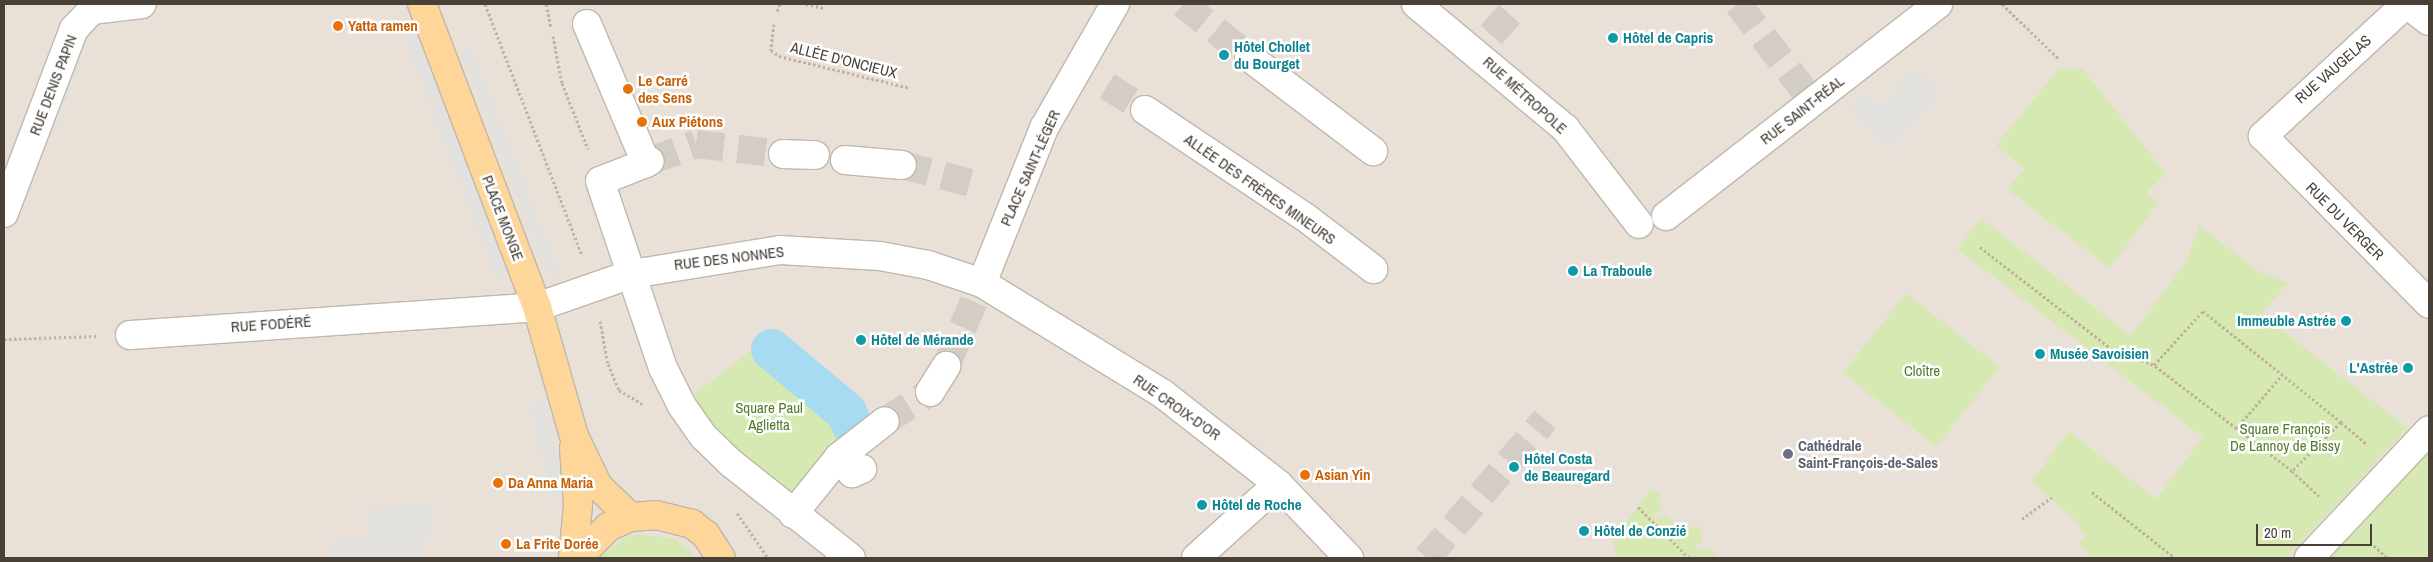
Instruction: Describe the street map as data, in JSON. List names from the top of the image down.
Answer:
{
  "streets": {
    "main road": ["PLACE MONGE"],
    "street": [
      "RUE VAUGELAS",
      "RUE DENIS PAPIN",
      "RUE MÉTROPOLE",
      "RUE SAINT-RÉAL",
      "PLACE SAINT-LÉGER",
      "ALLÉE DES FRÈRES MINEURS",
      "RUE DU VERGER",
      "RUE DES NONNES",
      "RUE FODÉRÉ",
      "RUE CROIX-D'OR"
    ],
    "path": ["ALLÉE D'ONCIEUX"]
  },
  "crossings": [
    ["RUE VAUGELAS", "RUE DU VERGER"],
    ["PLACE SAINT-LÉGER", "RUE DES NONNES"],
    ["PLACE SAINT-LÉGER", "RUE CROIX-D'OR"],
    ["PLACE MONGE", "RUE DES NONNES"],
    ["PLACE MONGE", "RUE FODÉRÉ"],
    ["RUE DES NONNES", "RUE FODÉRÉ"],
    ["RUE DES NONNES", "RUE CROIX-D'OR"]
  ],
  "parks": ["Cloître", "Square Paul Aglietta", "Square François De Lannoy de Bissy"],
  "places": [
    "Yatta ramen",
    "Hôtel de Capris",
    "Hôtel Chollet du Bourget",
    "Le Carré des Sens",
    "Aux Piétons",
    "La Traboule",
    "Immeuble Astrée",
    "Hôtel de Mérande",
    "Musée Savoisien",
    "L'Astrée",
    "Cathédrale Saint-François-de-Sales",
    "Hôtel Costa de Beauregard",
    "Asian Yin",
    "Da Anna Maria",
    "Hôtel de Roche",
    "Hôtel de Conzié",
    "La Frite Dorée"
  ],
  "scale_bar": "20 m"
}
